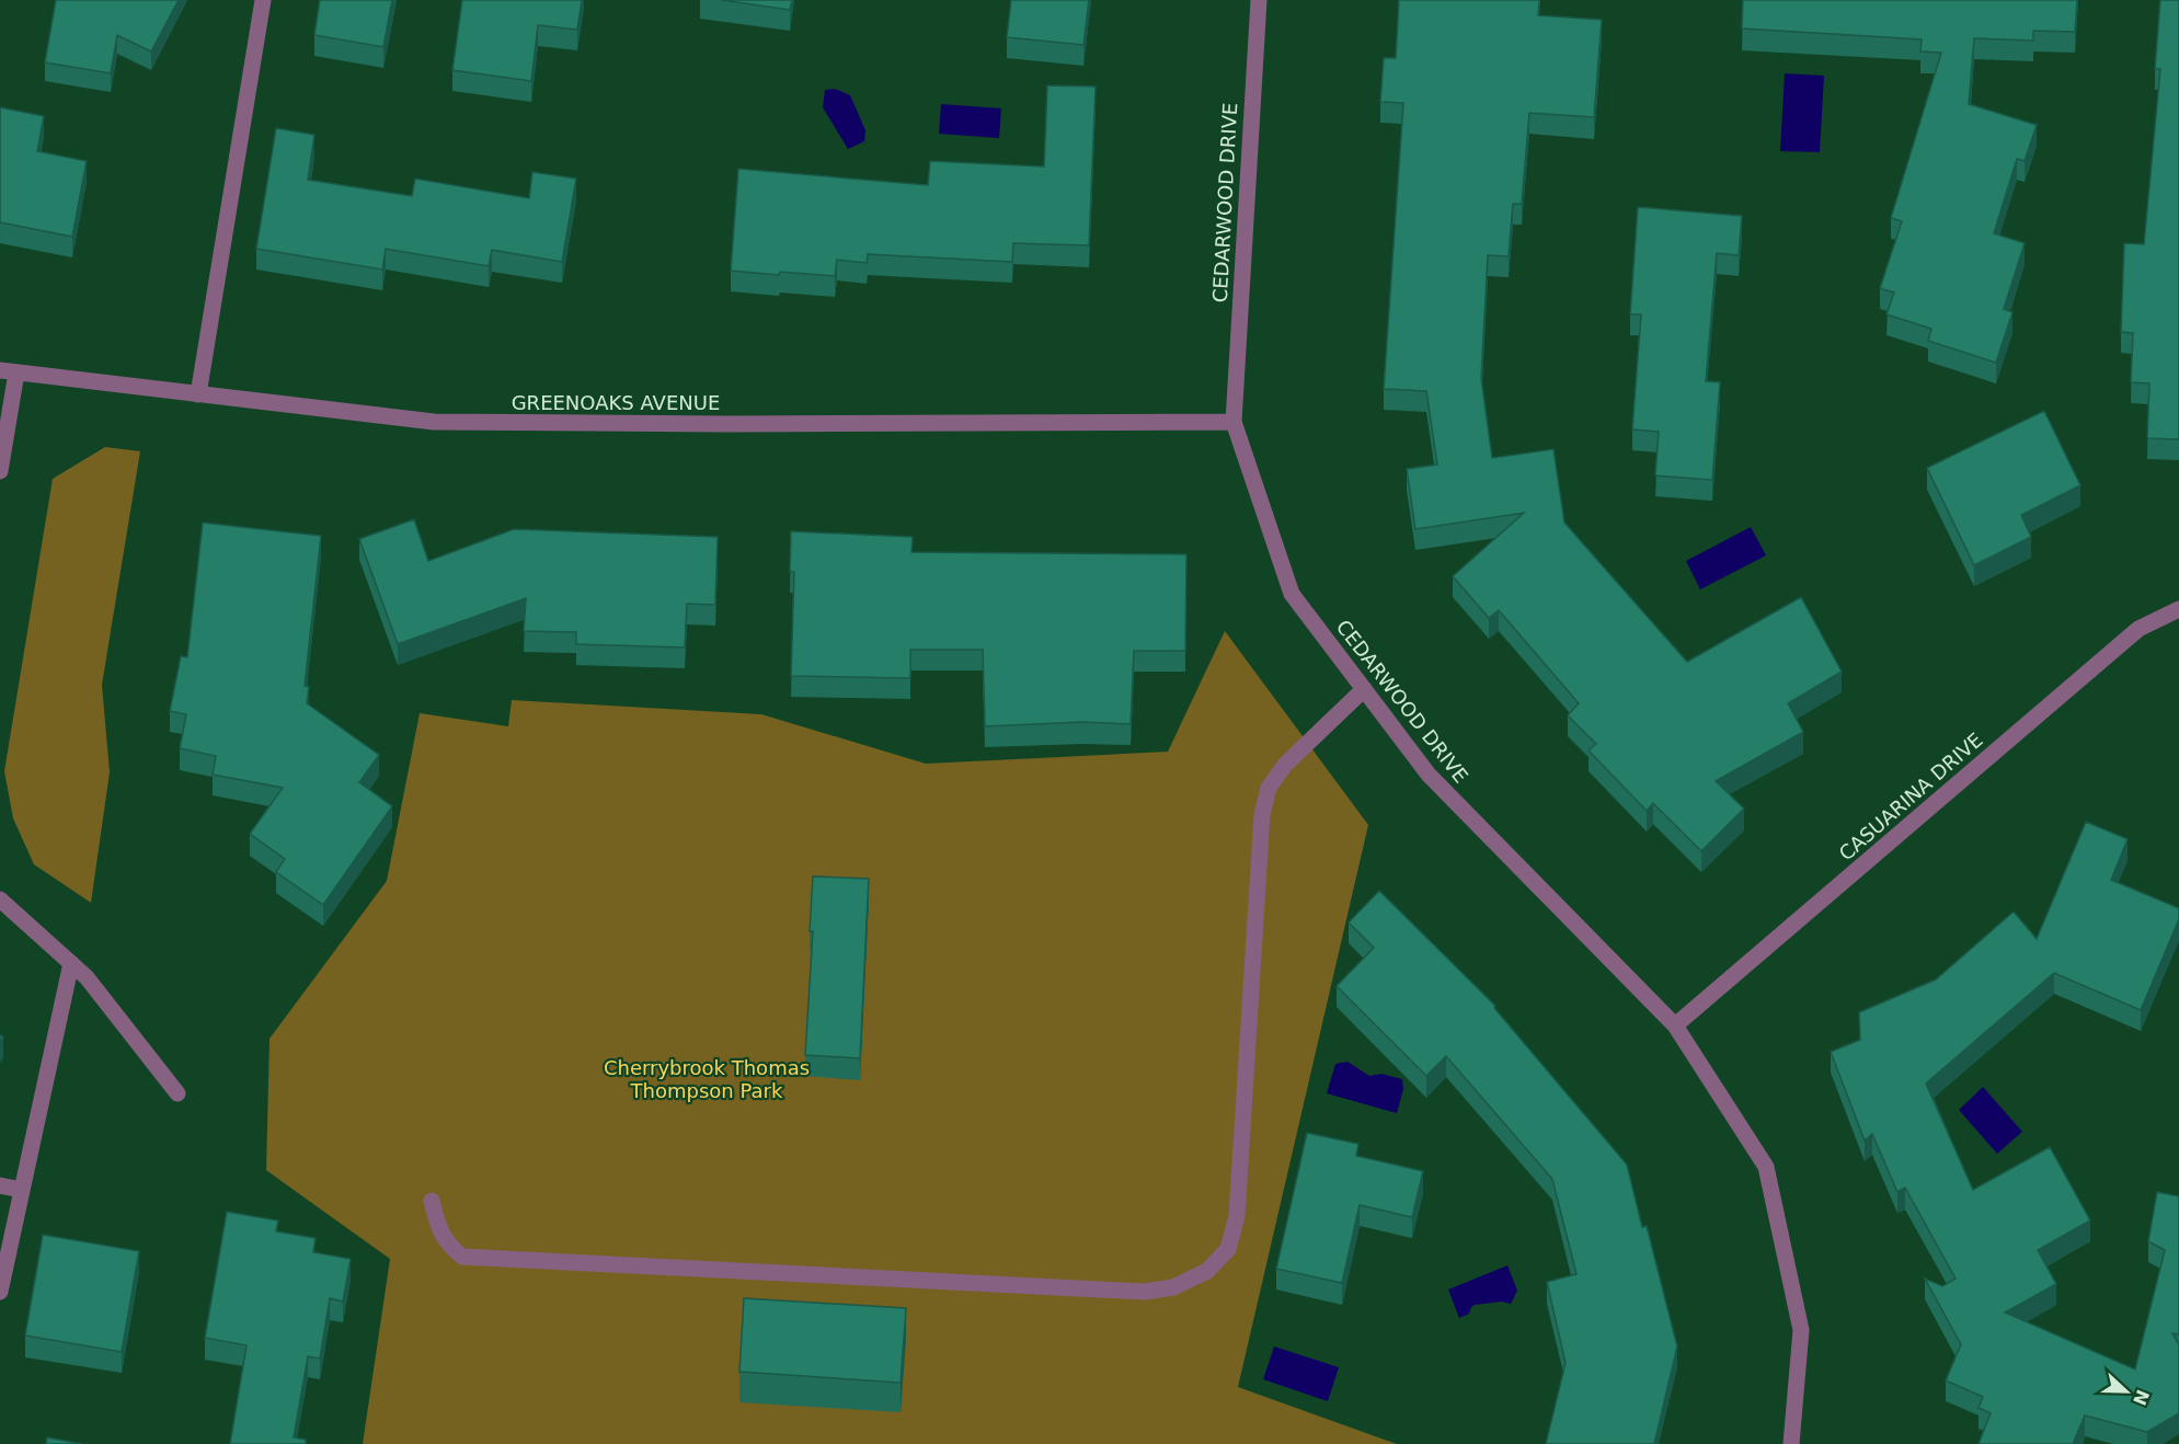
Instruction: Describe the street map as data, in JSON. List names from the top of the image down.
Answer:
{
  "streets": {
    "street": ["CEDARWOOD DRIVE", "GREENOAKS AVENUE", "CASUARINA DRIVE"]
  },
  "crossings": [
    ["CEDARWOOD DRIVE", "GREENOAKS AVENUE"],
    ["CEDARWOOD DRIVE", "CASUARINA DRIVE"]
  ],
  "parks": ["Cherrybrook Thomas Thompson Park"],
  "north": "right"
}
